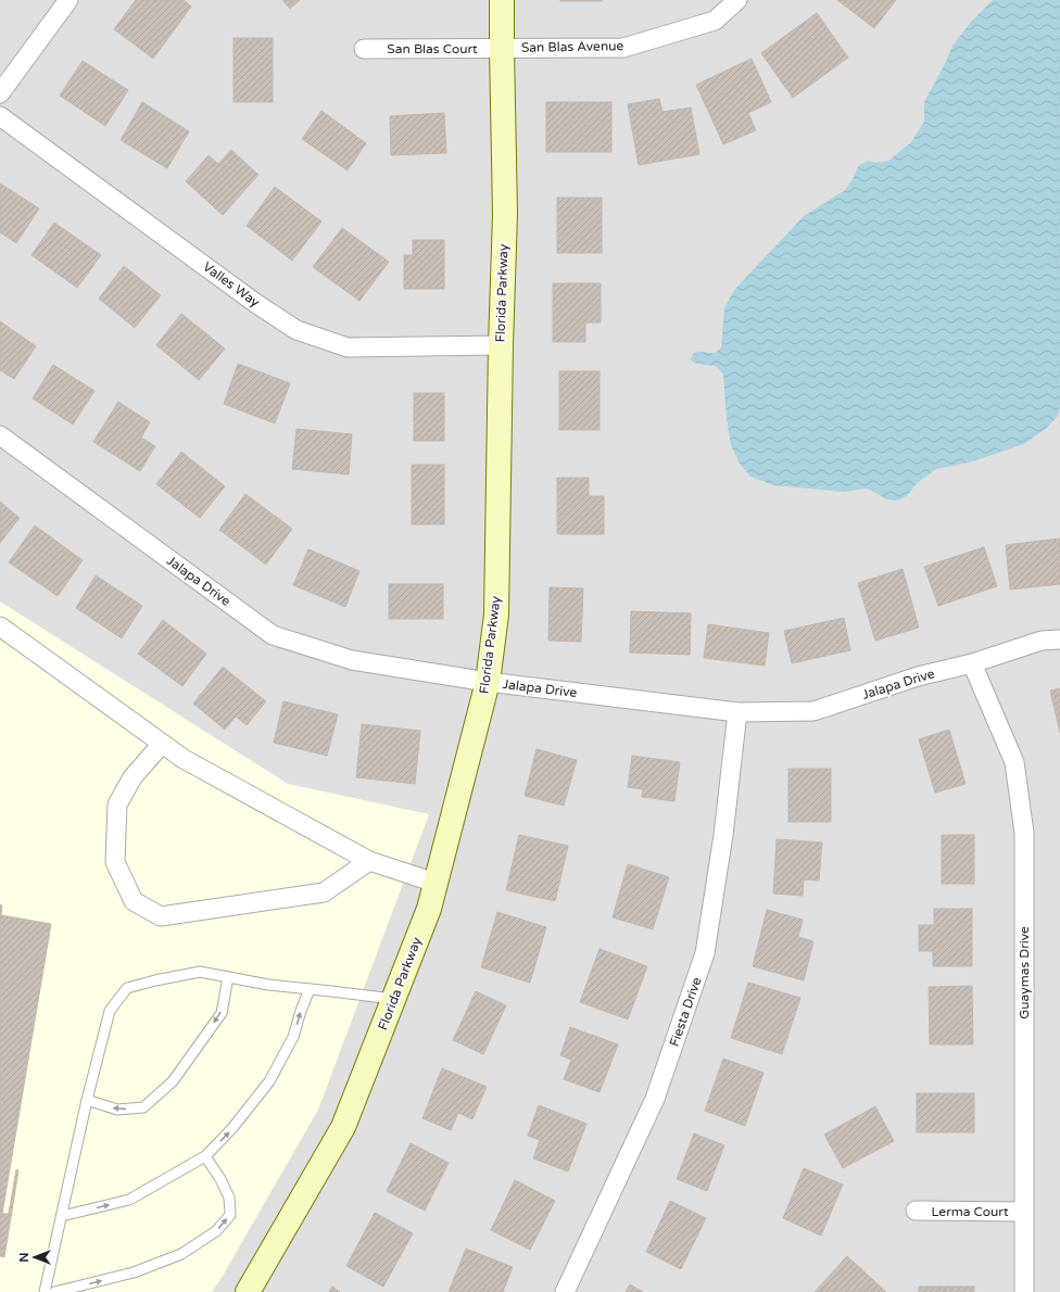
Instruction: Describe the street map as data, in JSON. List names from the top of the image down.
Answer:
{
  "streets": {
    "street": [
      "San Blas Avenue",
      "San Blas Court",
      "Valles Way",
      "Florida Parkway",
      "Jalapa Drive",
      "Guaymas Drive",
      "Fiesta Drive",
      "Lerma Court"
    ]
  },
  "crossings": [
    ["San Blas Avenue", "San Blas Court"],
    ["San Blas Avenue", "Florida Parkway"],
    ["San Blas Court", "Florida Parkway"],
    ["Valles Way", "Florida Parkway"],
    ["Florida Parkway", "Jalapa Drive"],
    ["Jalapa Drive", "Guaymas Drive"],
    ["Jalapa Drive", "Fiesta Drive"],
    ["Guaymas Drive", "Lerma Court"]
  ],
  "north": "left"
}
